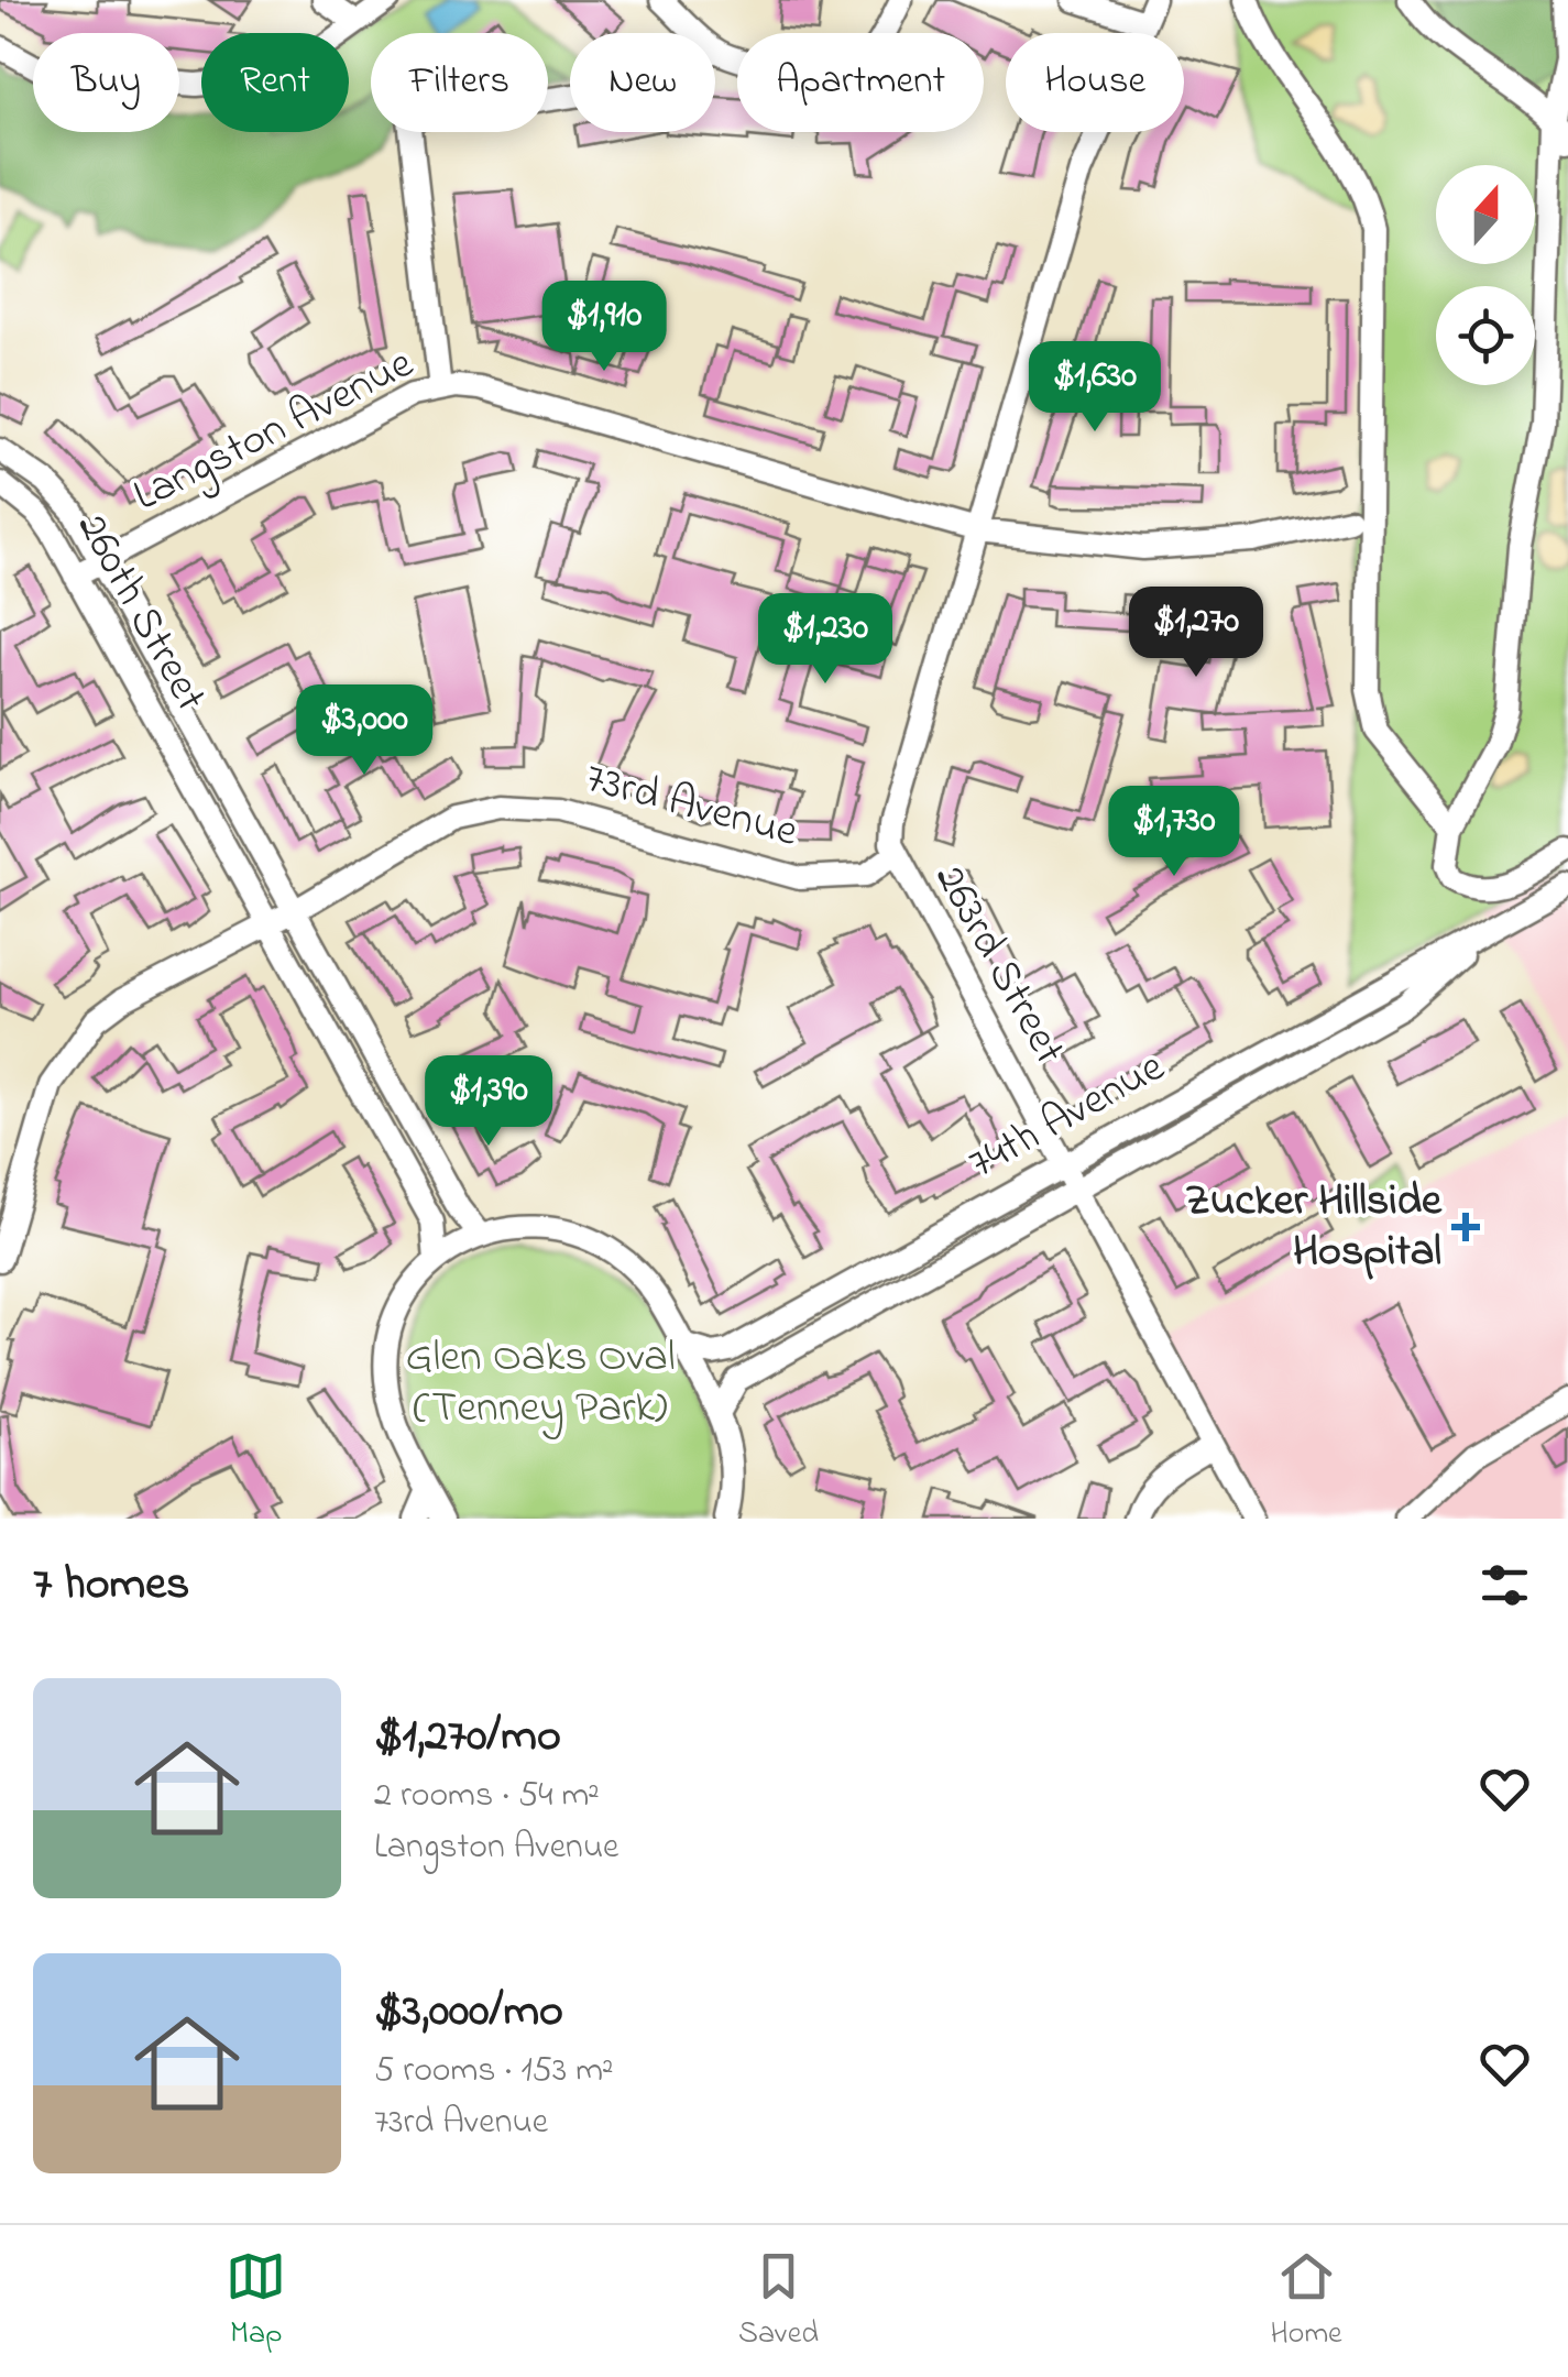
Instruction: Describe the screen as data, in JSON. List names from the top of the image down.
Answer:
{
  "streets": {
    "street": [
      "Langston Avenue",
      "260th Street",
      "73rd Avenue",
      "263rd Street",
      "74th Avenue"
    ]
  },
  "crossings": [
    ["Langston Avenue", "260th Street"],
    ["260th Street", "73rd Avenue"],
    ["73rd Avenue", "263rd Street"],
    ["263rd Street", "74th Avenue"]
  ],
  "parks": ["Glen Oaks Oval (Tenney Park)"],
  "places": {
    "health": ["Zucker Hillside Hospital"]
  },
  "north": "top",
  "page": {
    "chip": [
      "Buy",
      "Rent",
      "Filters",
      "New",
      "Apartment",
      "House"
    ],
    "price": [
      "$1,910",
      "$1,630",
      "$1,270",
      "$1,230",
      "$3,000",
      "$1,730",
      "$1,390"
    ],
    "heading": "7 homes",
    "list": [
      {
        "name": "$1,270/mo",
        "note": "2 rooms · 54 m² · Langston Avenue"
      },
      {
        "name": "$3,000/mo",
        "note": "5 rooms · 153 m² · 73rd Avenue"
      }
    ],
    "tabs": ["Map", "Saved", "Home"]
  }
}
